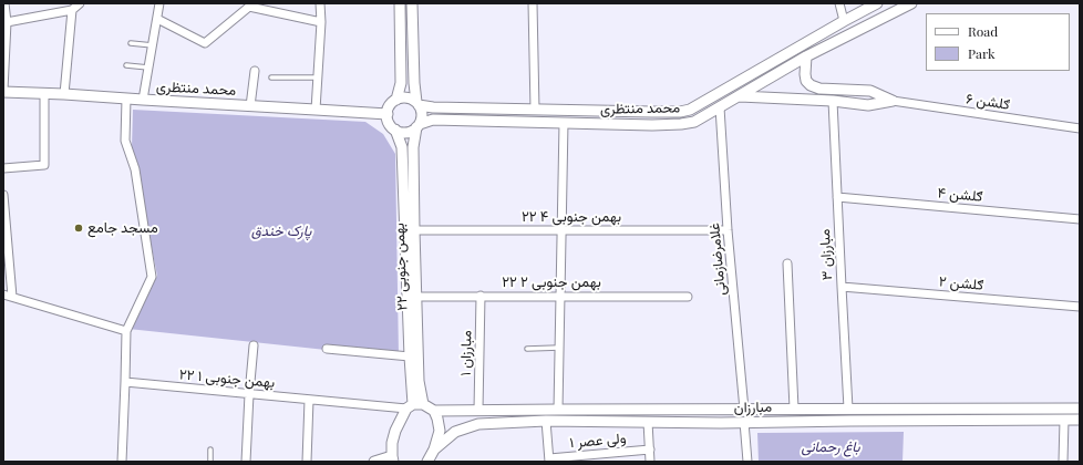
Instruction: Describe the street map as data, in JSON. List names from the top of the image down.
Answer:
{
  "streets": {
    "street": [
      "محمد منتظری",
      "ګلشن ۶",
      "ګلشن ۴",
      "۲۲ بهمن جنوبی ۴",
      "مبارزان ۳",
      "غلامرضازمانی",
      "۲۲ بهمن جنوبی",
      "۲۲ بهمن جنوبی ۲",
      "ګلشن ۲",
      "مبارزان ۱",
      "۲۲ بهمن جنوبی ۱",
      "مبارزان",
      "ولی عصر ۱"
    ]
  },
  "crossings": [
    ["محمد منتظری", "غلامرضازمانی"],
    ["محمد منتظری", "۲۲ بهمن جنوبی"],
    ["ګلشن ۴", "مبارزان ۳"],
    ["۲۲ بهمن جنوبی ۴", "غلامرضازمانی"],
    ["۲۲ بهمن جنوبی ۴", "۲۲ بهمن جنوبی"],
    ["مبارزان ۳", "ګلشن ۲"],
    ["مبارزان ۳", "مبارزان"],
    ["غلامرضازمانی", "مبارزان"],
    ["۲۲ بهمن جنوبی", "۲۲ بهمن جنوبی ۲"],
    ["۲۲ بهمن جنوبی", "۲۲ بهمن جنوبی ۱"],
    ["۲۲ بهمن جنوبی ۲", "مبارزان ۱"],
    ["مبارزان ۱", "مبارزان"]
  ],
  "parks": ["پارک خندق", "باغ رحمانی"],
  "places": ["مسجد جامع"],
  "legend": ["Road", "Park"]
}
